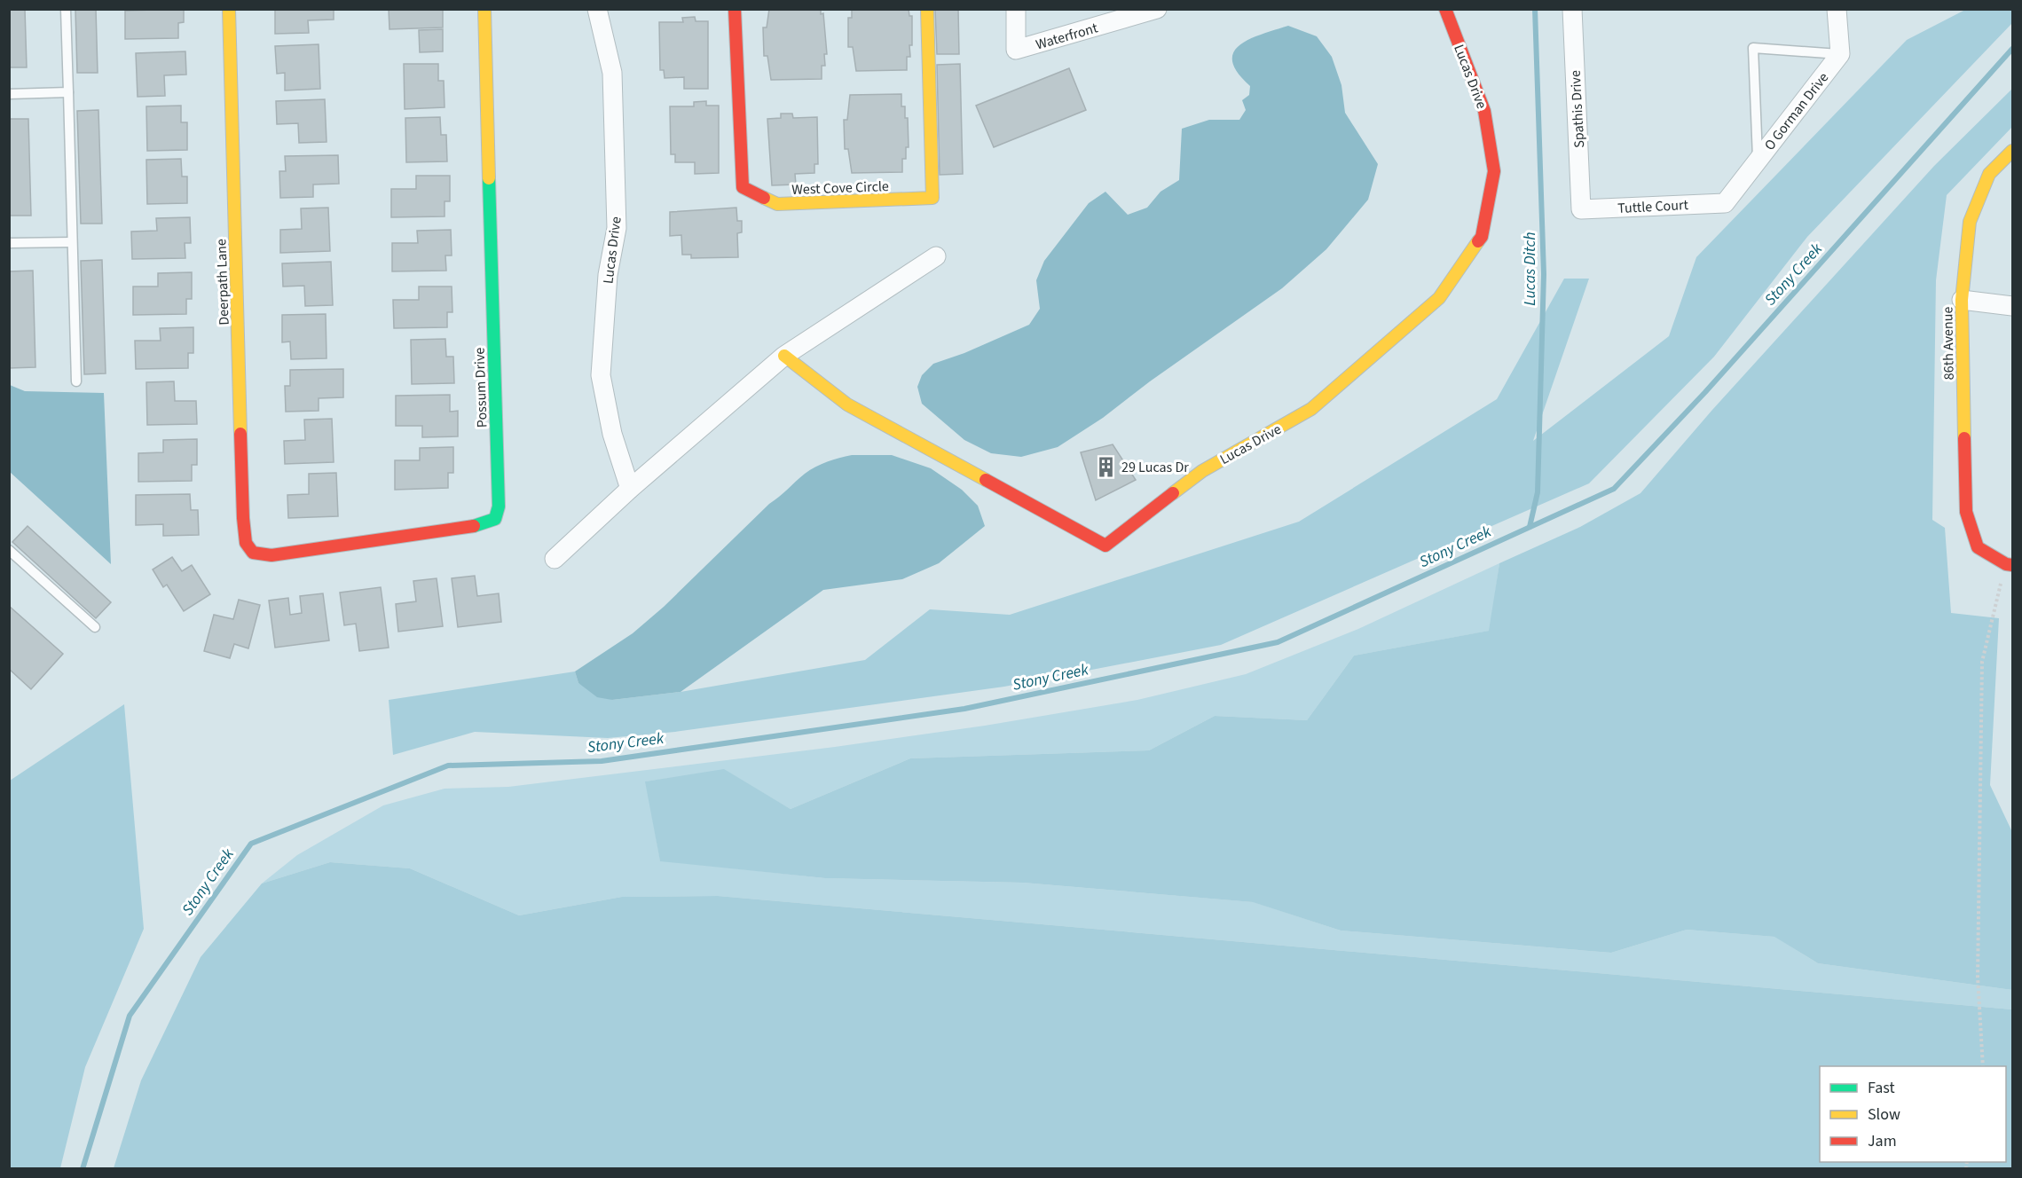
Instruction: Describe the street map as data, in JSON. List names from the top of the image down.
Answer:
{
  "streets": {
    "street": [
      "Waterfront",
      "Lucas Drive",
      "Spathis Drive",
      "O Gorman Drive",
      "West Cove Circle",
      "Tuttle Court",
      "Deerpath Lane",
      "86th Avenue",
      "Possum Drive"
    ]
  },
  "crossings": [
    ["Spathis Drive", "Tuttle Court"],
    ["O Gorman Drive", "Tuttle Court"],
    ["Deerpath Lane", "Possum Drive"]
  ],
  "water": ["Lucas Ditch", "Stony Creek"],
  "places": {
    "building": ["29 Lucas Dr"]
  },
  "legend": ["Fast", "Slow", "Jam"]
}
